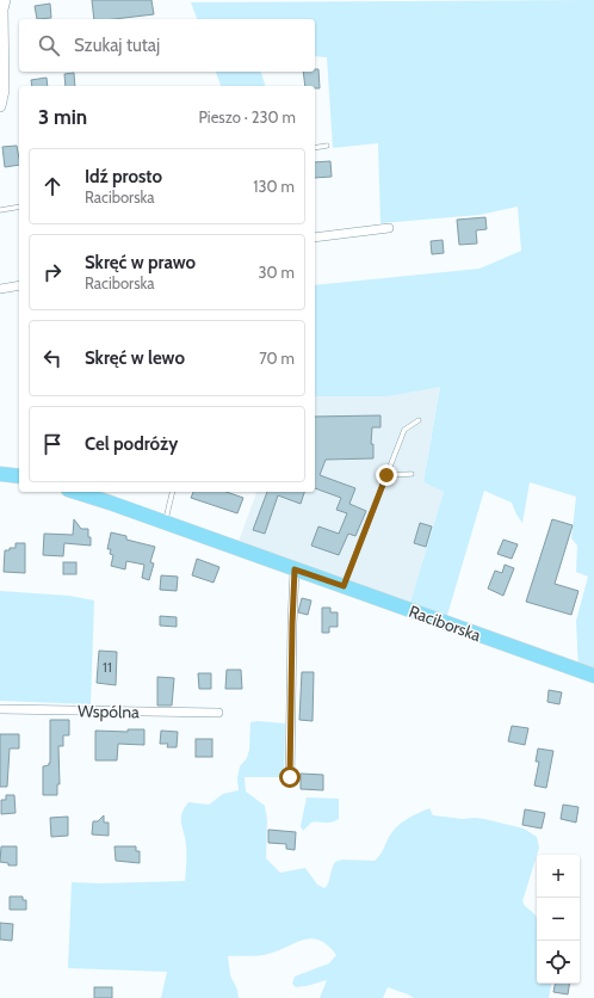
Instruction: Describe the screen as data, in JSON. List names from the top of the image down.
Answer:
{
  "streets": {
    "main road": ["Raciborska"],
    "street": ["Wspólna"]
  },
  "house_numbers": ["11"],
  "page": {
    "search": "Szukaj tutaj",
    "heading": ["3 min", "Pieszo · 230 m"],
    "list": [
      ["Idź prosto", "Raciborska", "130 m"],
      ["Skręć w prawo", "Raciborska", "30 m"],
      ["Skręć w lewo", "70 m"],
      "Cel podróży"
    ],
    "map_buttons": ["+", "−"]
  }
}
